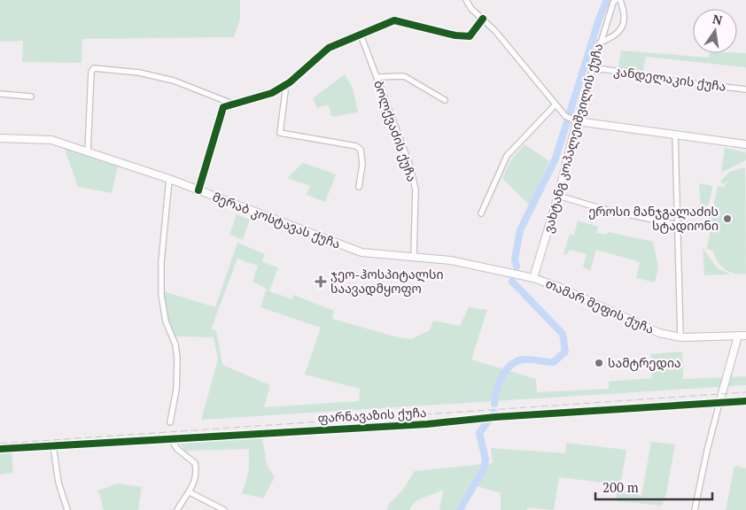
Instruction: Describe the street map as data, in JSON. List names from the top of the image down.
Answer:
{
  "streets": {
    "main road": [
      "ვახტანგ კოპალეიშვილის ქუჩა",
      "მერაბ კოსტავას ქუჩა",
      "თამარ მეფის ქუჩა",
      "ფარნავაზის ქუჩა"
    ],
    "street": ["კანდელაკის ქუჩა", "ბოლქვაძის ქუჩა"]
  },
  "crossings": [
    ["კანდელაკის ქუჩა", "ვახტანგ კოპალეიშვილის ქუჩა"],
    ["ბოლქვაძის ქუჩა", "მერაბ კოსტავას ქუჩა"],
    ["ვახტანგ კოპალეიშვილის ქუჩა", "მერაბ კოსტავას ქუჩა"],
    ["ვახტანგ კოპალეიშვილის ქუჩა", "თამარ მეფის ქუჩა"],
    ["მერაბ კოსტავას ქუჩა", "თამარ მეფის ქუჩა"]
  ],
  "places": {
    "other": ["ეროსი მანჯგალაძის სტადიონი", "სამტრედია"],
    "health": ["ჯეო-ჰოსპიტალსი საავადმყოფო"]
  },
  "scale_bar": "200 m",
  "north": "top"
}
